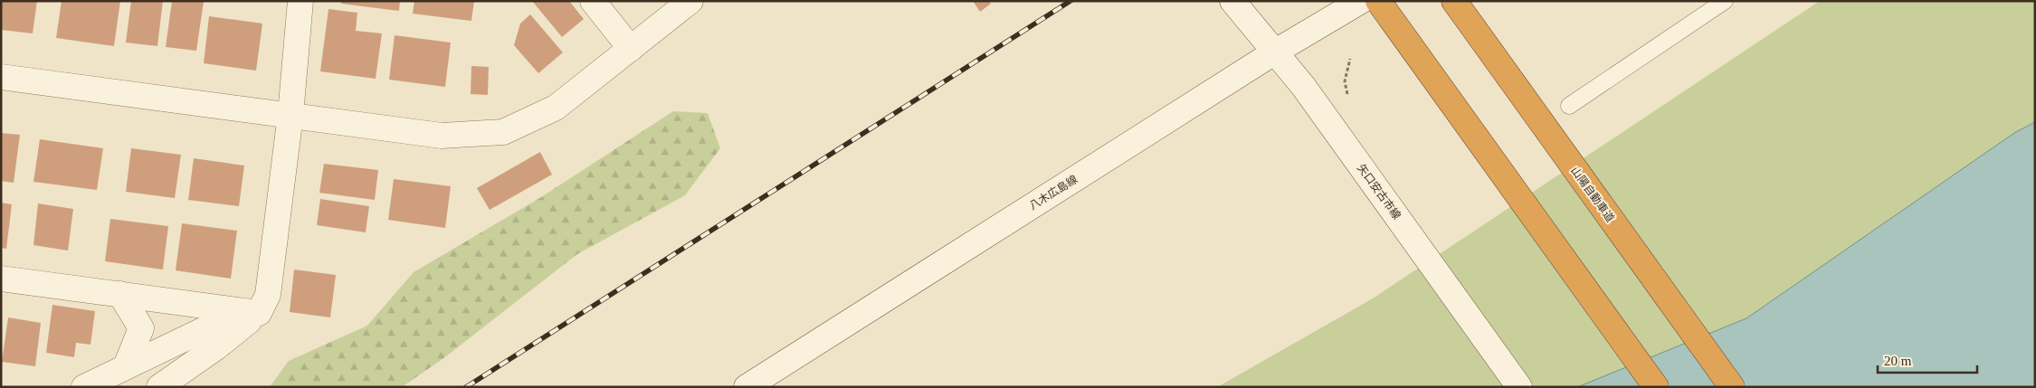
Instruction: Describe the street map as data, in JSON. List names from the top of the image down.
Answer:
{
  "streets": {
    "highway": ["山陽自動車道"],
    "street": ["矢口安古市線", "八木広島線"]
  },
  "crossings": [
    ["矢口安古市線", "八木広島線"]
  ],
  "scale_bar": "20 m"
}
